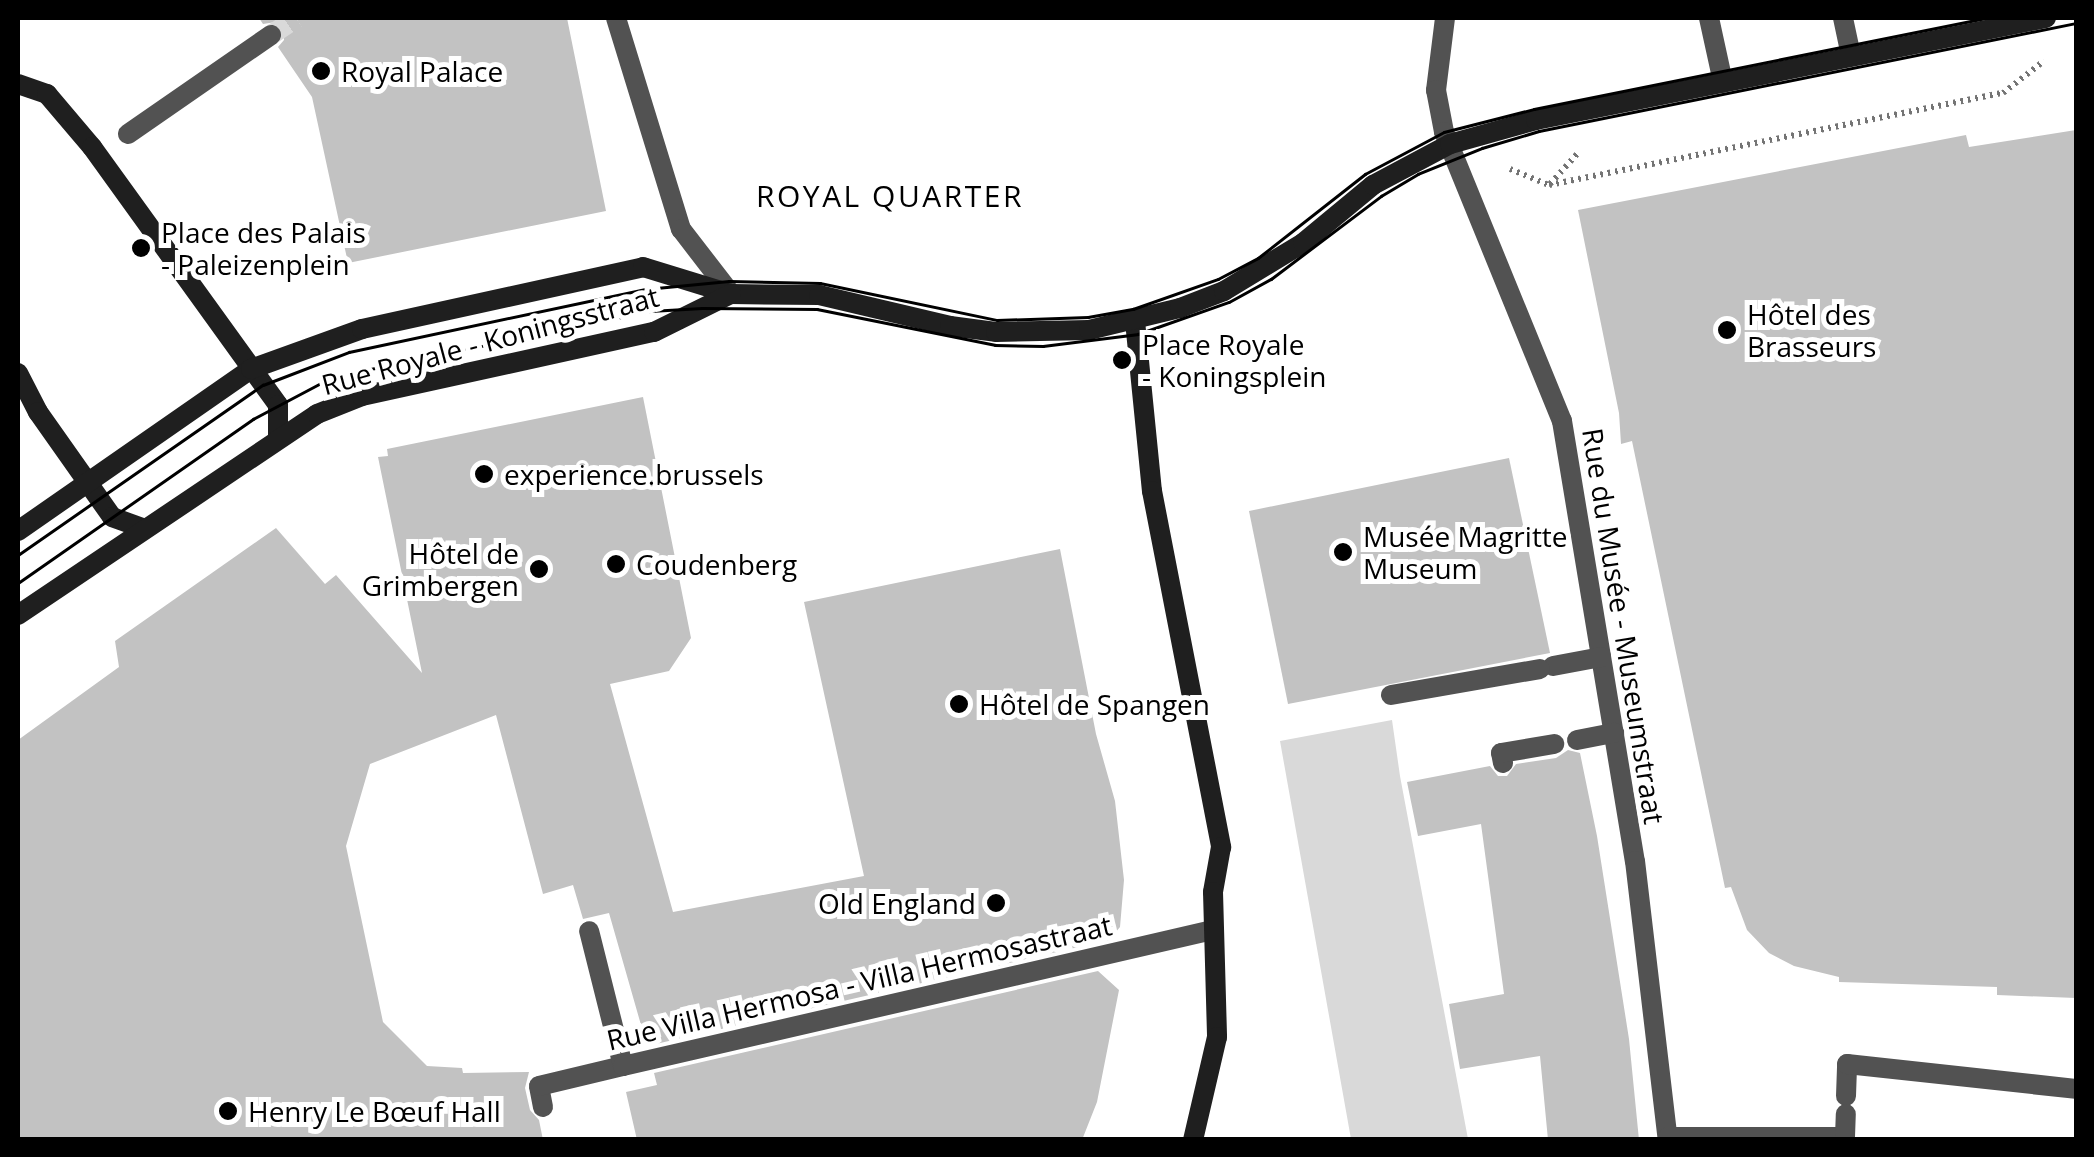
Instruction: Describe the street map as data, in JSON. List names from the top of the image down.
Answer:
{
  "streets": {
    "street": ["Rue Royale - Koningsstraat", "Rue du Musée - Museumstraat", "Rue Villa Hermosa - Villa Hermosastraat"]
  },
  "districts": ["ROYAL QUARTER"],
  "places": [
    "Royal Palace",
    "Place des Palais - Paleizenplein",
    "Hôtel des Brasseurs",
    "Place Royale - Koningsplein",
    "experience.brussels",
    "Musée Magritte Museum",
    "Coudenberg",
    "Hôtel de Grimbergen",
    "Hôtel de Spangen",
    "Old England",
    "Henry Le Bœuf Hall"
  ]
}
